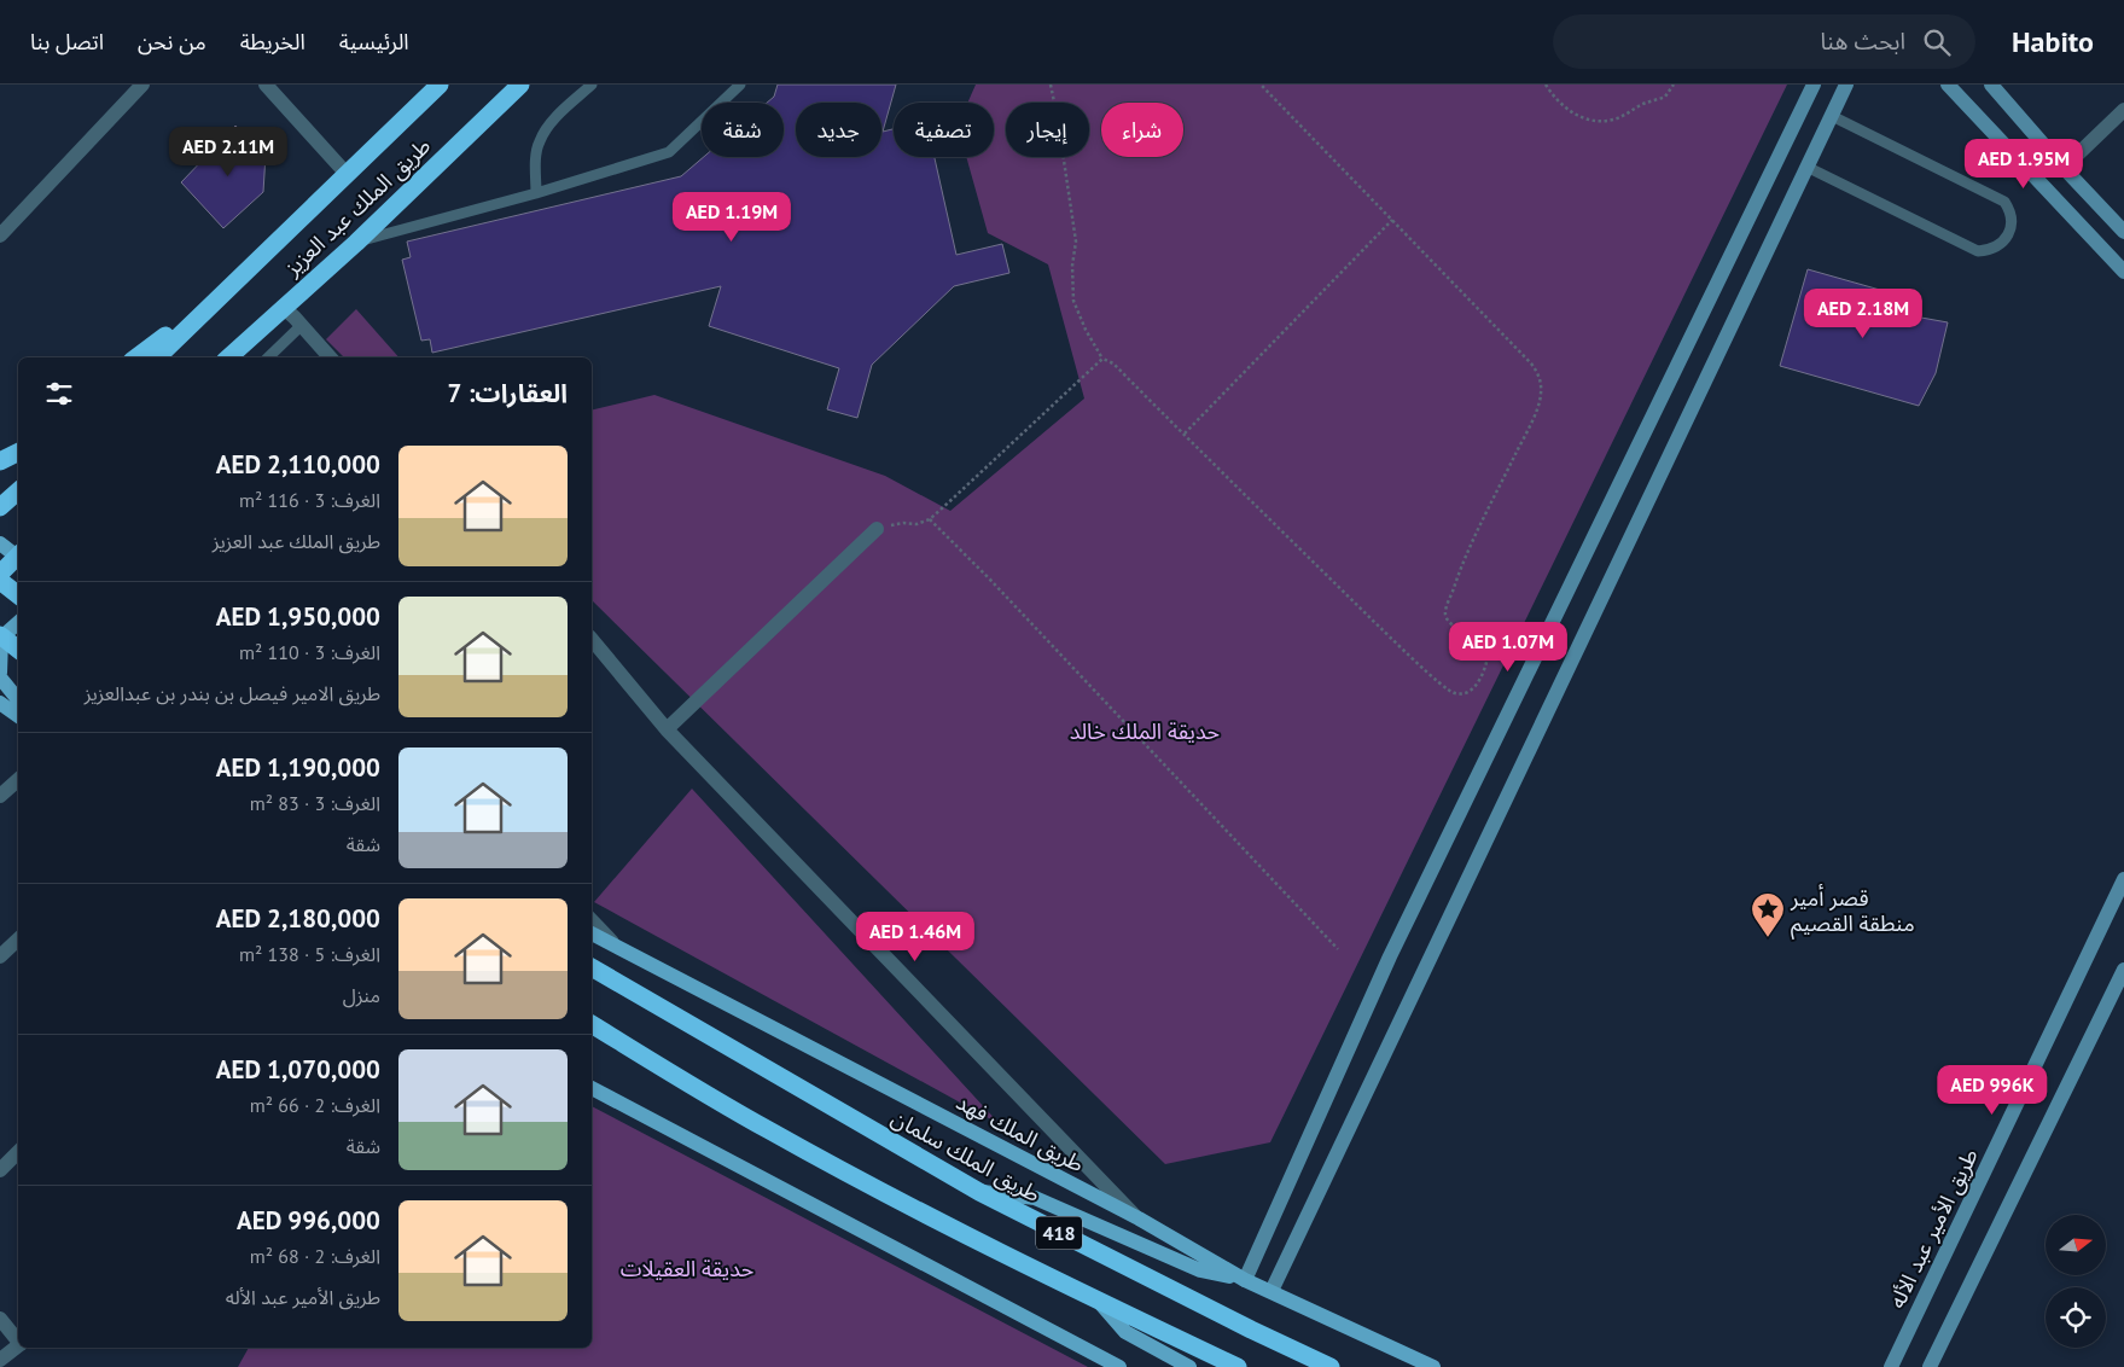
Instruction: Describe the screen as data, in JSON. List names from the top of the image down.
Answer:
{
  "streets": {
    "highway": ["طريق الملك عبد العزيز", "طريق الملك سلمان", "418"],
    "main road": ["طريق الملك فهد"],
    "street": ["طريق الأمير عبد الأله"]
  },
  "parks": ["حديقة الملك خالد", "حديقة العقيلات"],
  "places": {
    "place": ["قصر أمير منطقة القصيم"]
  },
  "north": "right",
  "page": {
    "header": "Habito",
    "search": "ابحث هنا",
    "nav": [
      "الرئيسية",
      "الخريطة",
      "من نحن",
      "اتصل بنا"
    ],
    "chip": [
      "شراء",
      "إيجار",
      "تصفية",
      "جديد",
      "شقة"
    ],
    "price": [
      "AED 2.11M",
      "AED 1.95M",
      "AED 1.19M",
      "AED 2.18M",
      "AED 1.07M",
      "AED 1.46M",
      "AED 996K"
    ],
    "heading": "العقارات: 7",
    "list": [
      {
        "name": "AED 2,110,000",
        "note": "الغرف: 3 · 116 m² · طريق الملك عبد العزيز"
      },
      {
        "name": "AED 1,950,000",
        "note": "الغرف: 3 · 110 m² · طريق الامير فيصل بن بندر بن عبدالعزيز"
      },
      {
        "name": "AED 1,190,000",
        "note": "الغرف: 3 · 83 m² · شقة"
      },
      {
        "name": "AED 2,180,000",
        "note": "الغرف: 5 · 138 m² · منزل"
      },
      {
        "name": "AED 1,070,000",
        "note": "الغرف: 2 · 66 m² · شقة"
      },
      {
        "name": "AED 996,000",
        "note": "الغرف: 2 · 68 m² · طريق الأمير عبد الأله"
      }
    ]
  }
}
